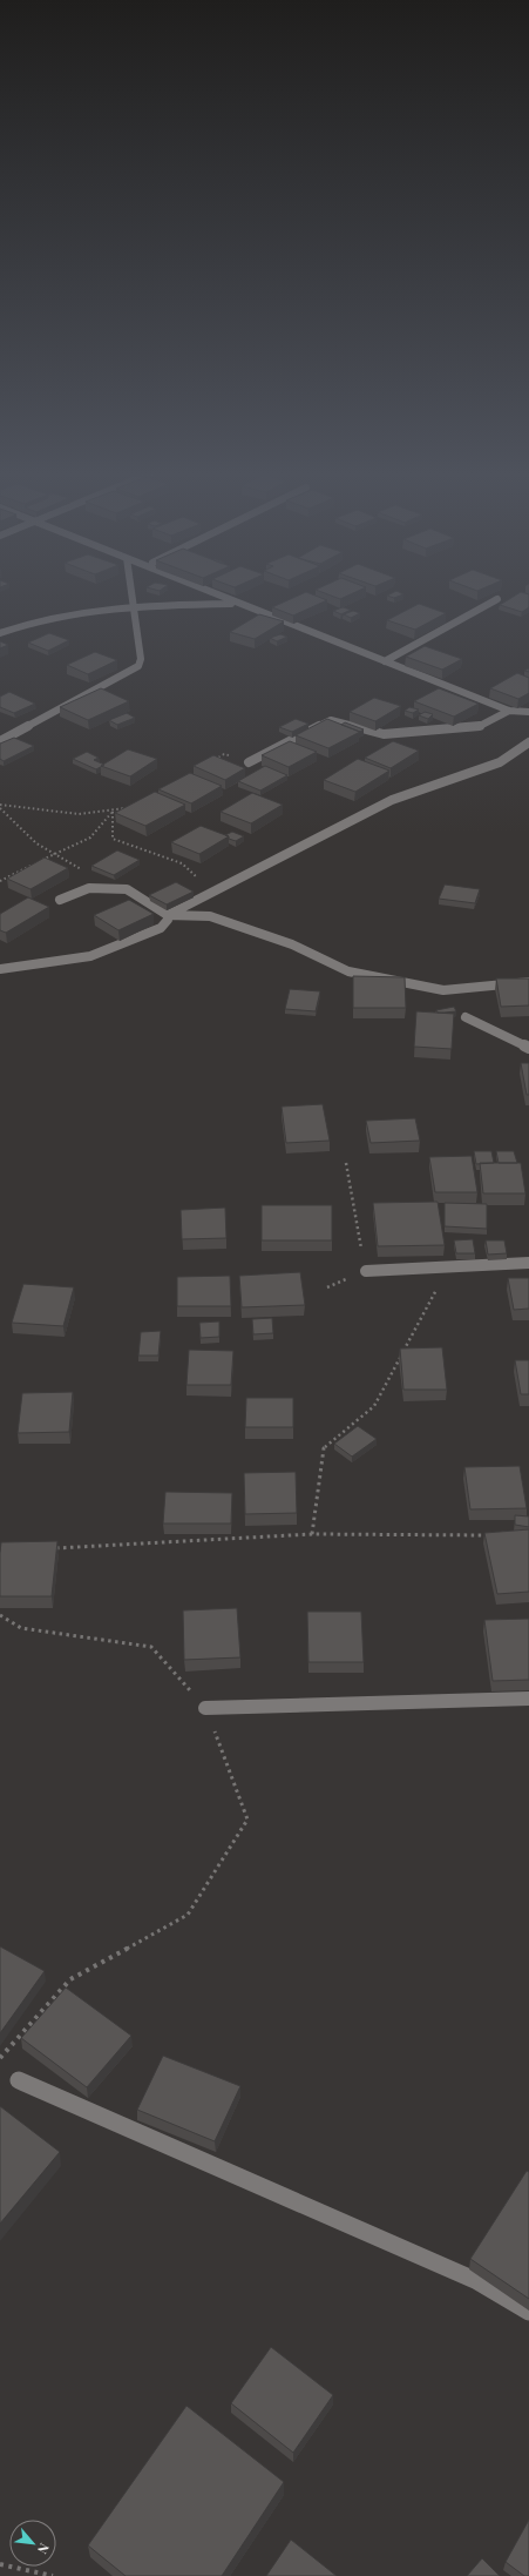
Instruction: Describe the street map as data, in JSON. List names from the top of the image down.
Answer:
{
  "north": "bottom right"
}
